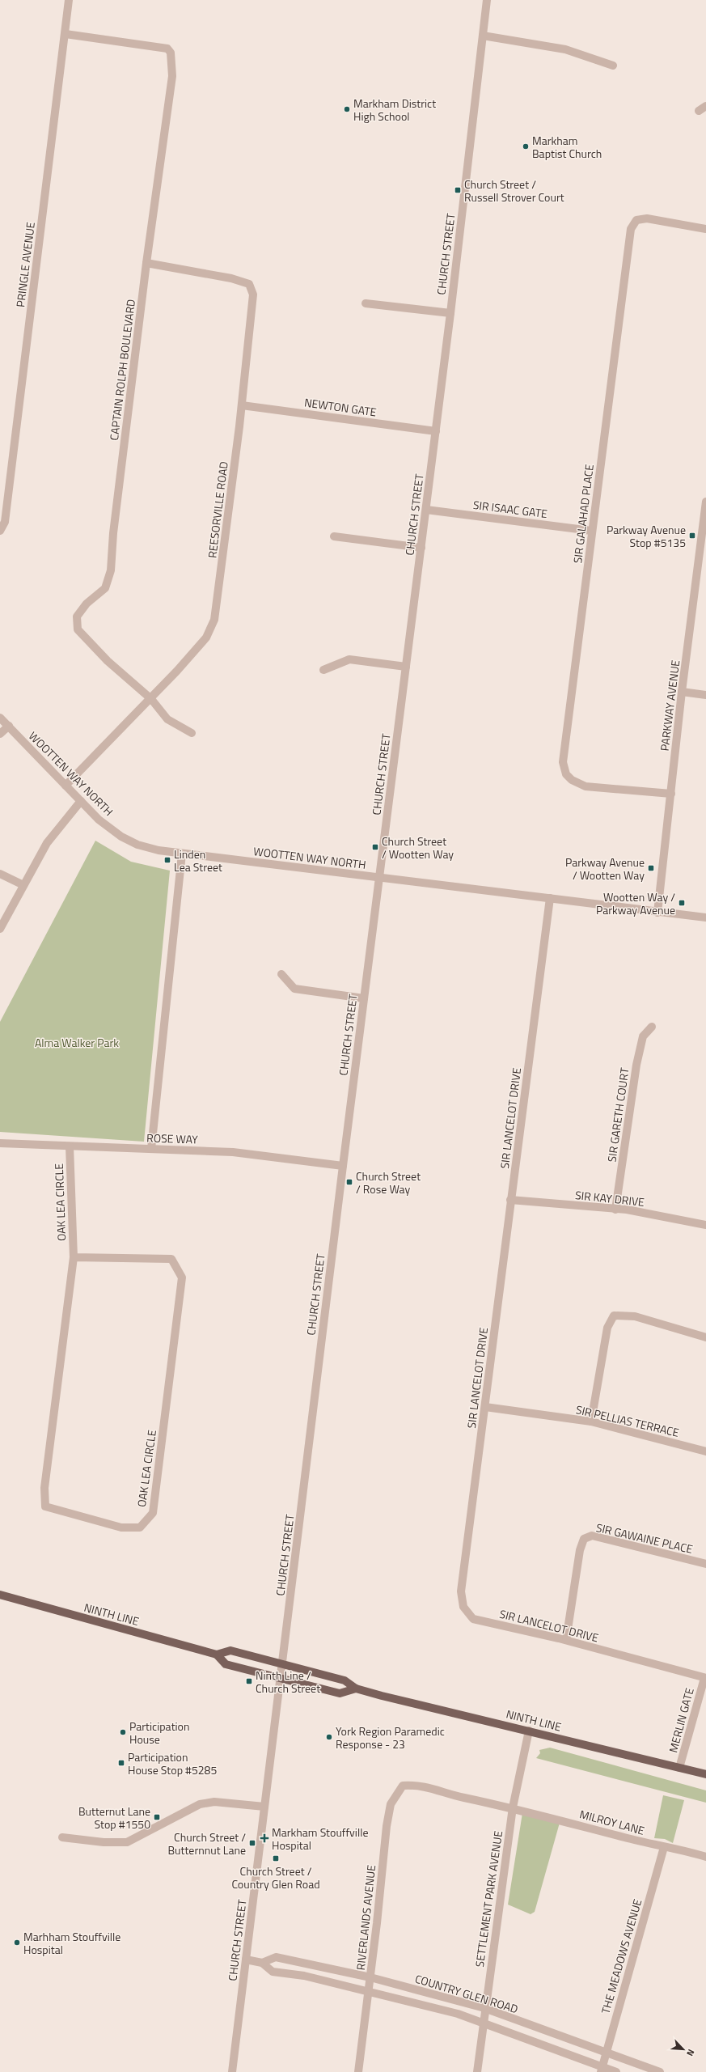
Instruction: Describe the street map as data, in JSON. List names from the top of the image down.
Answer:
{
  "streets": {
    "main road": ["NINTH LINE"],
    "street": [
      "CHURCH STREET",
      "PRINGLE AVENUE",
      "CAPTAIN ROLPH BOULEVARD",
      "NEWTON GATE",
      "SIR ISAAC GATE",
      "REESORVILLE ROAD",
      "SIR GALAHAD PLACE",
      "PARKWAY AVENUE",
      "WOOTTEN WAY NORTH",
      "SIR GARETH COURT",
      "SIR LANCELOT DRIVE",
      "ROSE WAY",
      "SIR KAY DRIVE",
      "OAK LEA CIRCLE",
      "SIR PELLIAS TERRACE",
      "SIR GAWAINE PLACE",
      "MERLIN GATE",
      "MILROY LANE",
      "SETTLEMENT PARK AVENUE",
      "RIVERLANDS AVENUE",
      "THE MEADOWS AVENUE",
      "COUNTRY GLEN ROAD"
    ]
  },
  "crossings": [
    ["CHURCH STREET", "NEWTON GATE"],
    ["CHURCH STREET", "SIR ISAAC GATE"],
    ["CHURCH STREET", "WOOTTEN WAY NORTH"],
    ["CHURCH STREET", "ROSE WAY"],
    ["CHURCH STREET", "NINTH LINE"],
    ["CHURCH STREET", "COUNTRY GLEN ROAD"],
    ["PRINGLE AVENUE", "CAPTAIN ROLPH BOULEVARD"],
    ["CAPTAIN ROLPH BOULEVARD", "REESORVILLE ROAD"],
    ["NEWTON GATE", "REESORVILLE ROAD"],
    ["SIR ISAAC GATE", "SIR GALAHAD PLACE"],
    ["REESORVILLE ROAD", "WOOTTEN WAY NORTH"],
    ["SIR GALAHAD PLACE", "PARKWAY AVENUE"],
    ["PARKWAY AVENUE", "WOOTTEN WAY NORTH"],
    ["WOOTTEN WAY NORTH", "SIR LANCELOT DRIVE"],
    ["SIR GARETH COURT", "SIR KAY DRIVE"],
    ["SIR LANCELOT DRIVE", "SIR KAY DRIVE"],
    ["SIR LANCELOT DRIVE", "SIR PELLIAS TERRACE"],
    ["SIR LANCELOT DRIVE", "SIR GAWAINE PLACE"],
    ["SIR LANCELOT DRIVE", "MERLIN GATE"],
    ["ROSE WAY", "OAK LEA CIRCLE"],
    ["NINTH LINE", "MERLIN GATE"],
    ["NINTH LINE", "SETTLEMENT PARK AVENUE"],
    ["MILROY LANE", "SETTLEMENT PARK AVENUE"],
    ["MILROY LANE", "RIVERLANDS AVENUE"],
    ["MILROY LANE", "THE MEADOWS AVENUE"],
    ["SETTLEMENT PARK AVENUE", "RIVERLANDS AVENUE"],
    ["SETTLEMENT PARK AVENUE", "COUNTRY GLEN ROAD"],
    ["RIVERLANDS AVENUE", "COUNTRY GLEN ROAD"],
    ["THE MEADOWS AVENUE", "COUNTRY GLEN ROAD"]
  ],
  "parks": ["Alma Walker Park"],
  "places": {
    "other": [
      "Markham District High School",
      "Markham Baptist Church",
      "Participation House",
      "York Region Paramedic Response - 23",
      "Marhham Stouffville Hospital"
    ],
    "transit": [
      "Church Street / Russell Strover Court",
      "Parkway Avenue Stop #5135",
      "Church Street / Wootten Way",
      "Linden Lea Street",
      "Parkway Avenue / Wootten Way",
      "Wootten Way / Parkway Avenue",
      "Church Street / Rose Way",
      "Ninth Line / Church Street",
      "Participation House Stop #5285",
      "Butternut Lane Stop #1550",
      "Church Street / Butternnut Lane",
      "Church Street / Country Glen Road"
    ],
    "health": ["Markham Stouffville Hospital"]
  },
  "north": "bottom right"
}
